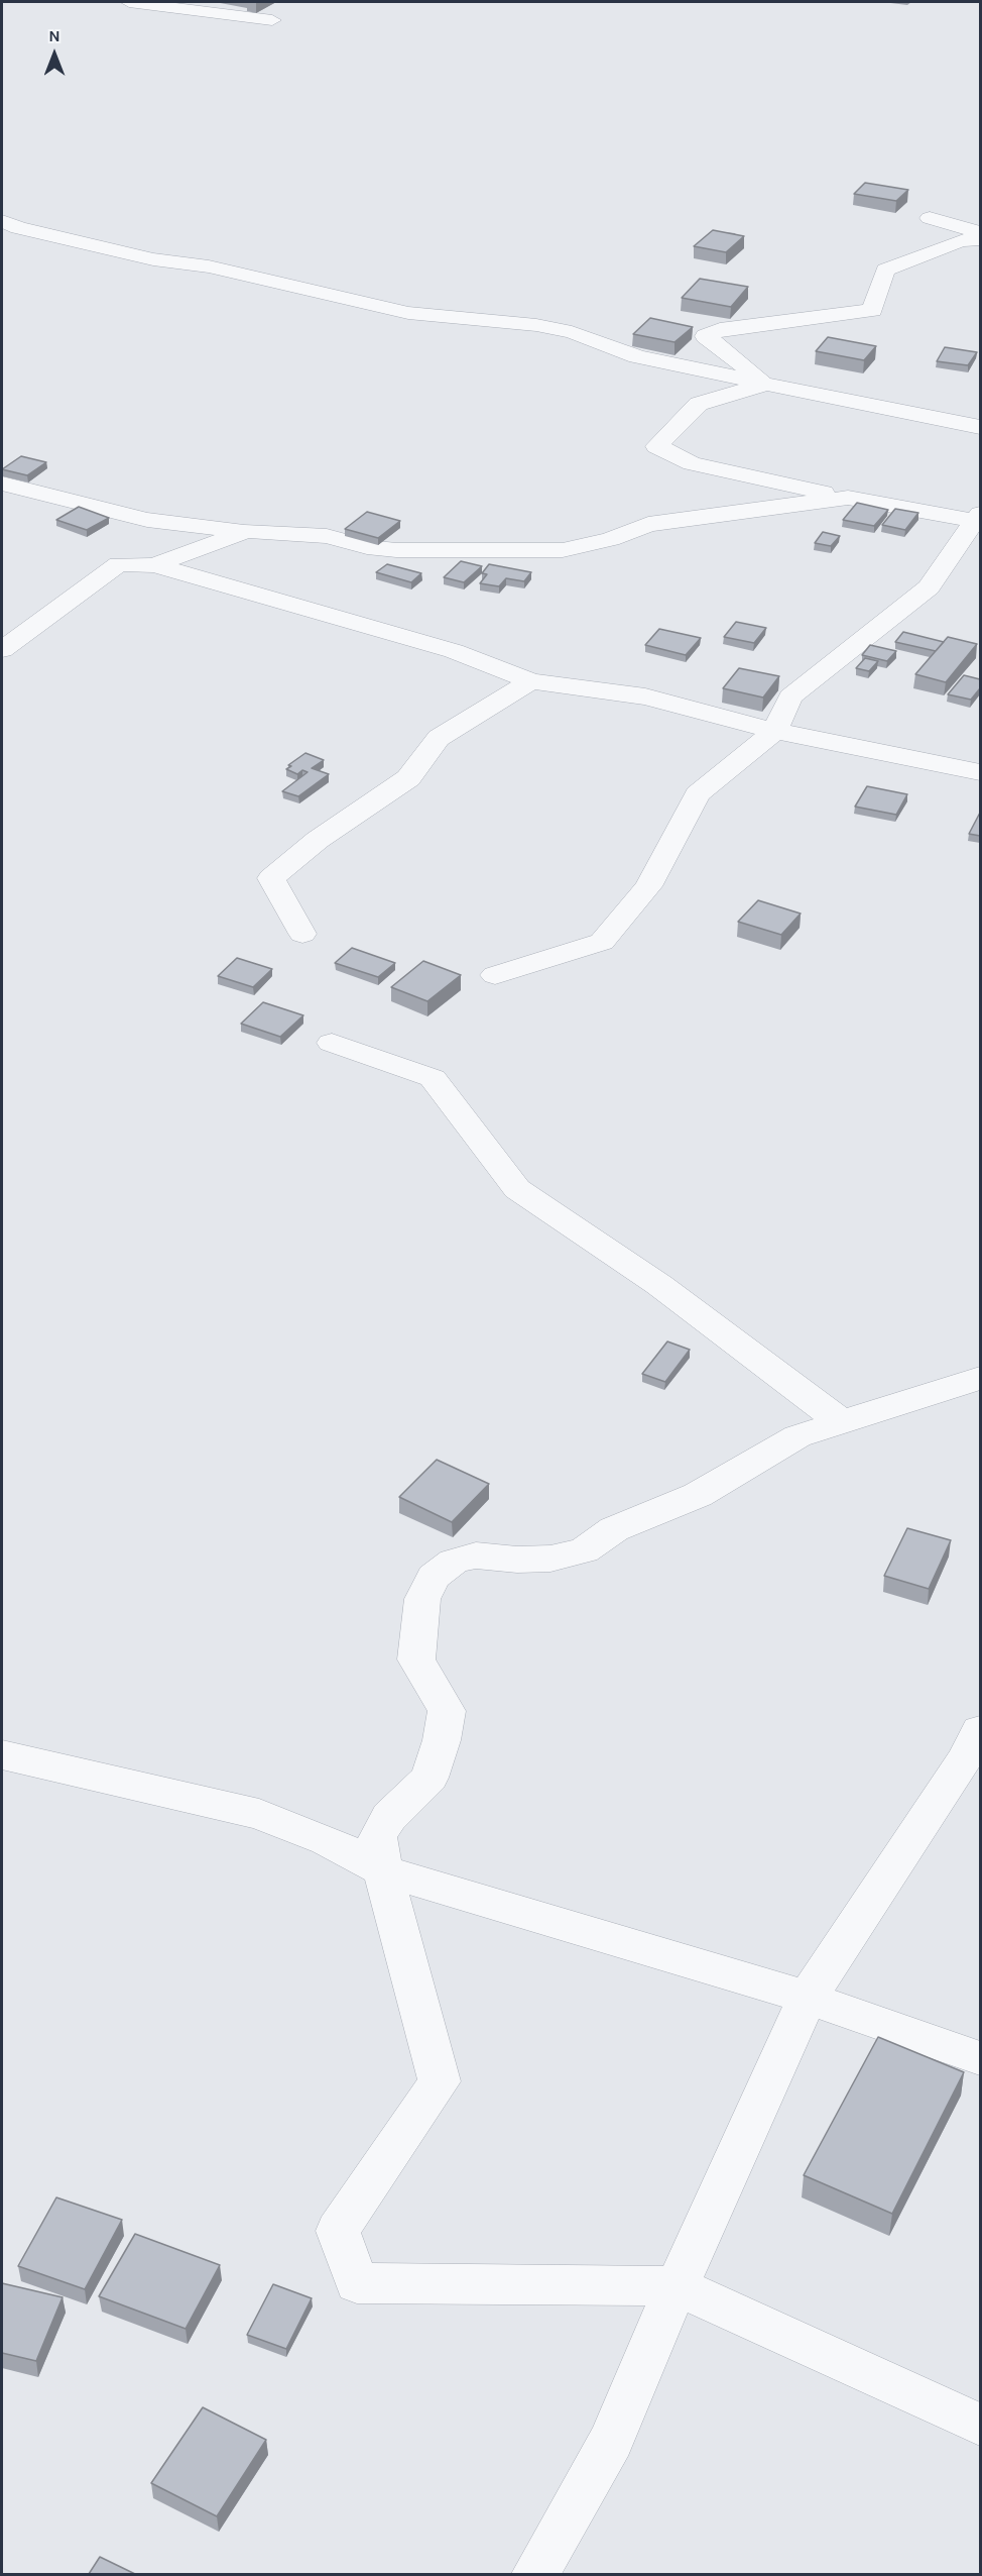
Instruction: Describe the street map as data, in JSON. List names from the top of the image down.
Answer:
{
  "north": "top"
}
